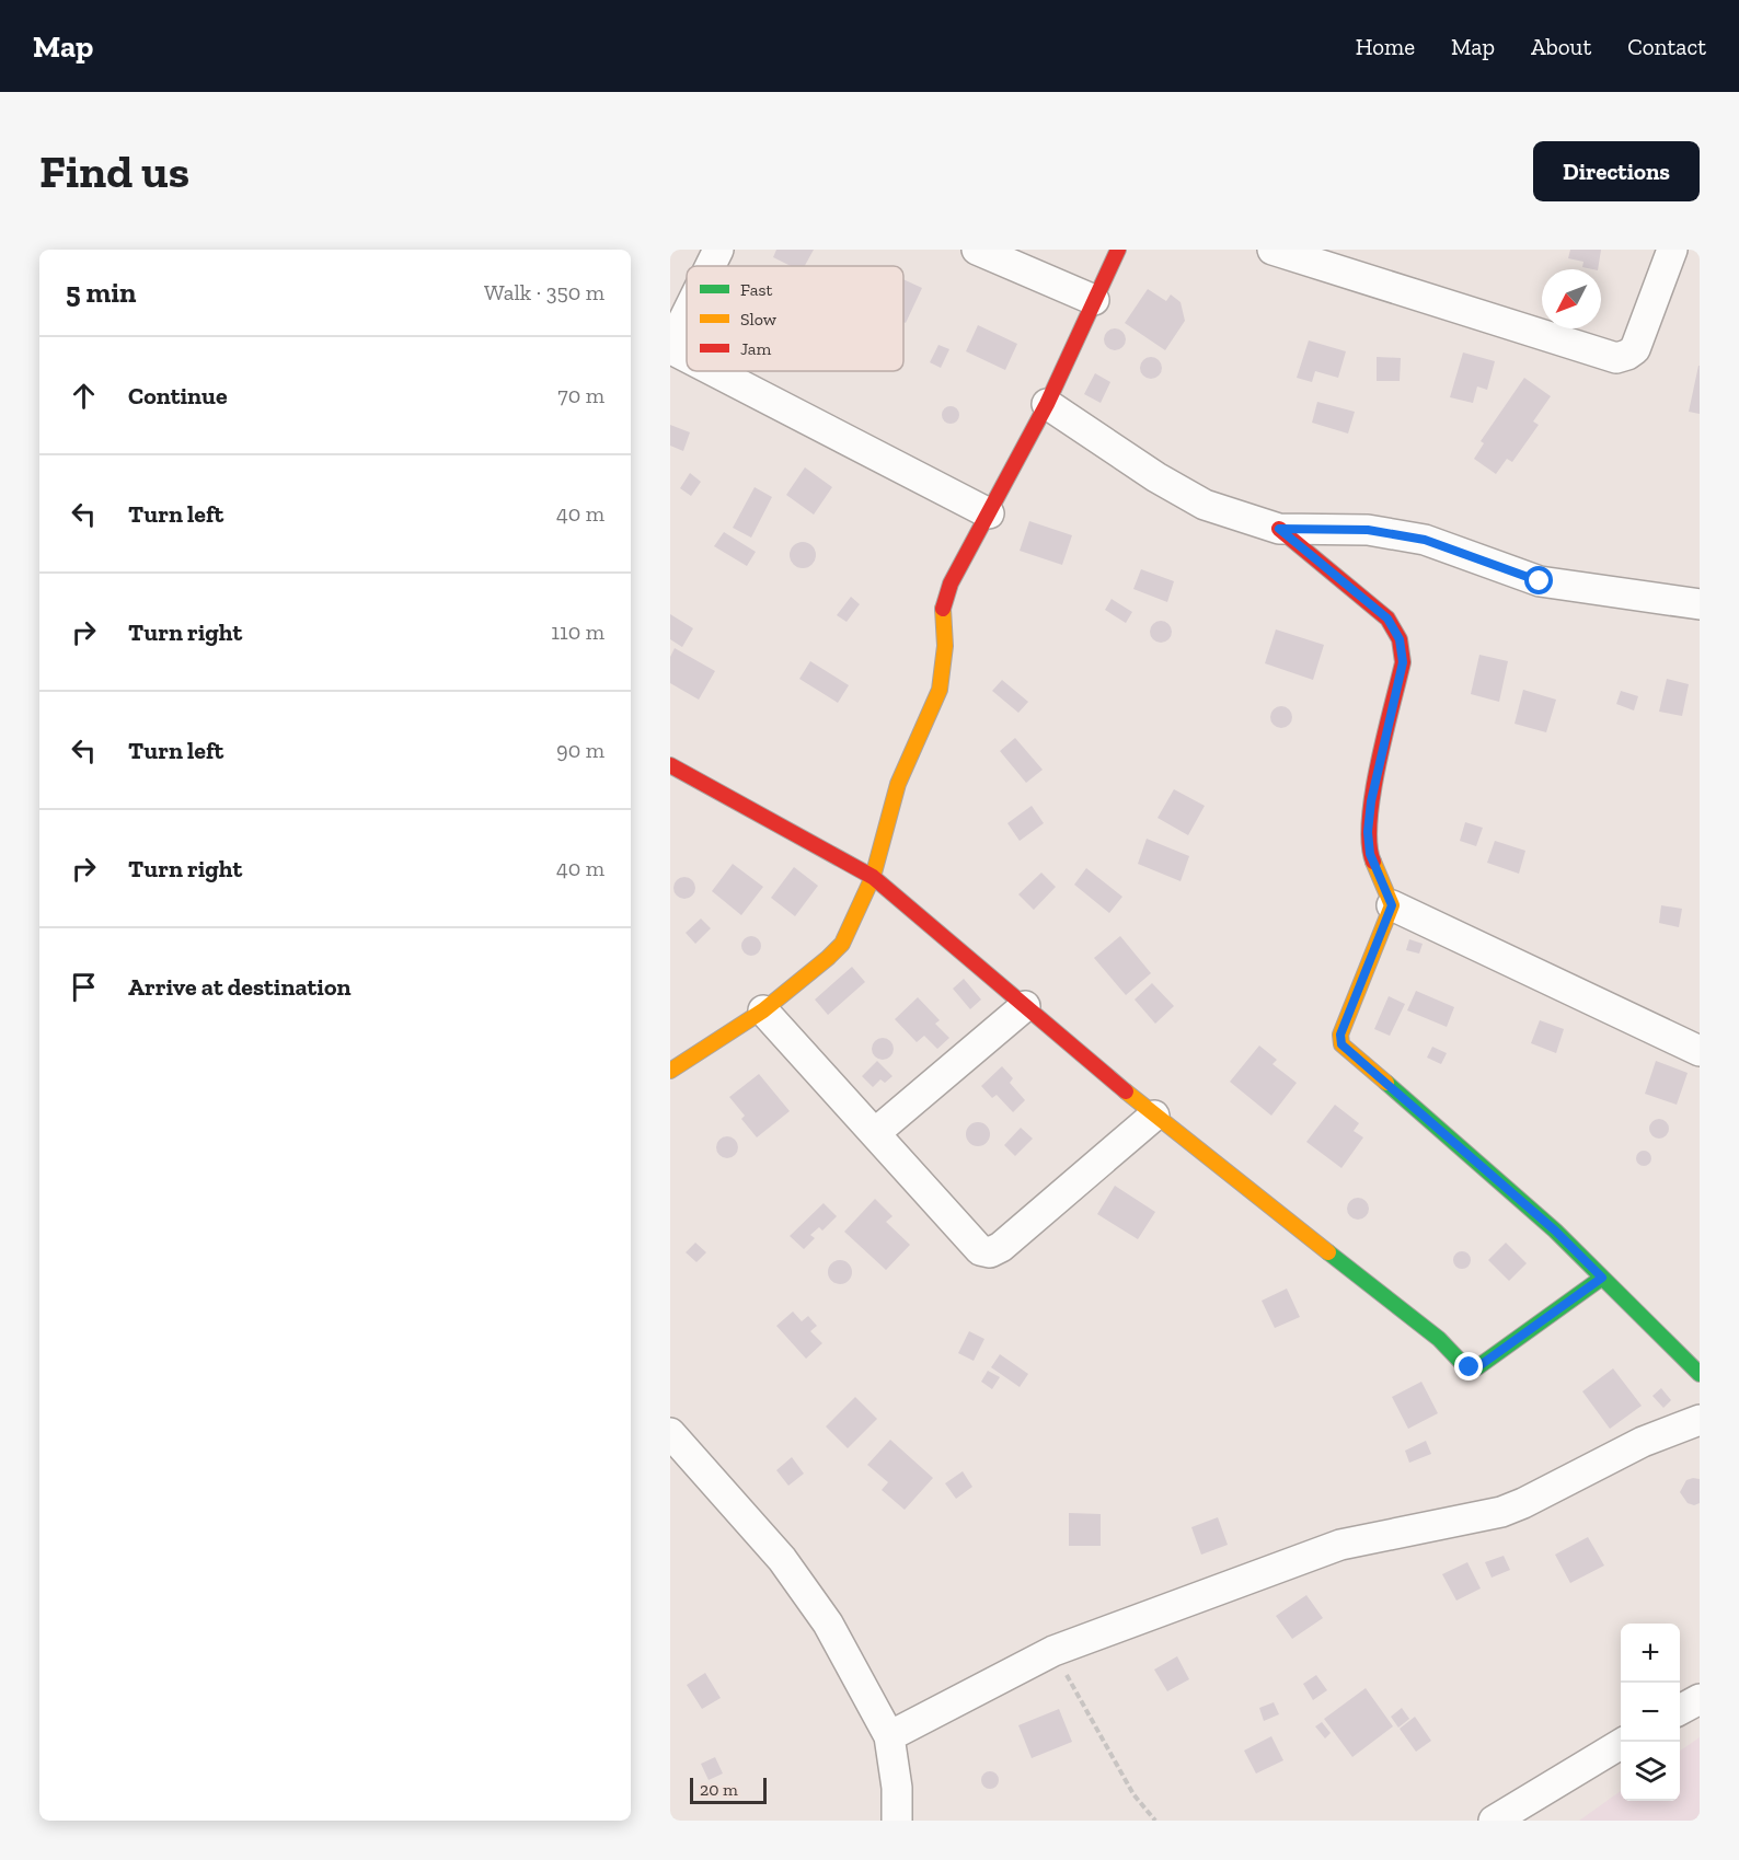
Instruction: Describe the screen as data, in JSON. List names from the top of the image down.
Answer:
{
  "legend": ["Fast", "Slow", "Jam"],
  "scale_bar": "20 m",
  "north": "bottom left",
  "page": {
    "header": "Map",
    "nav": [
      "Home",
      "Map",
      "About",
      "Contact"
    ],
    "buttons": "Directions",
    "title": "Find us",
    "heading": ["5 min", "Walk · 350 m"],
    "list": [
      ["Continue", "70 m"],
      ["Turn left", "40 m"],
      ["Turn right", "110 m"],
      ["Turn left", "90 m"],
      ["Turn right", "40 m"],
      "Arrive at destination"
    ],
    "map_buttons": ["+", "−"],
    "scale": "20 m"
  }
}
